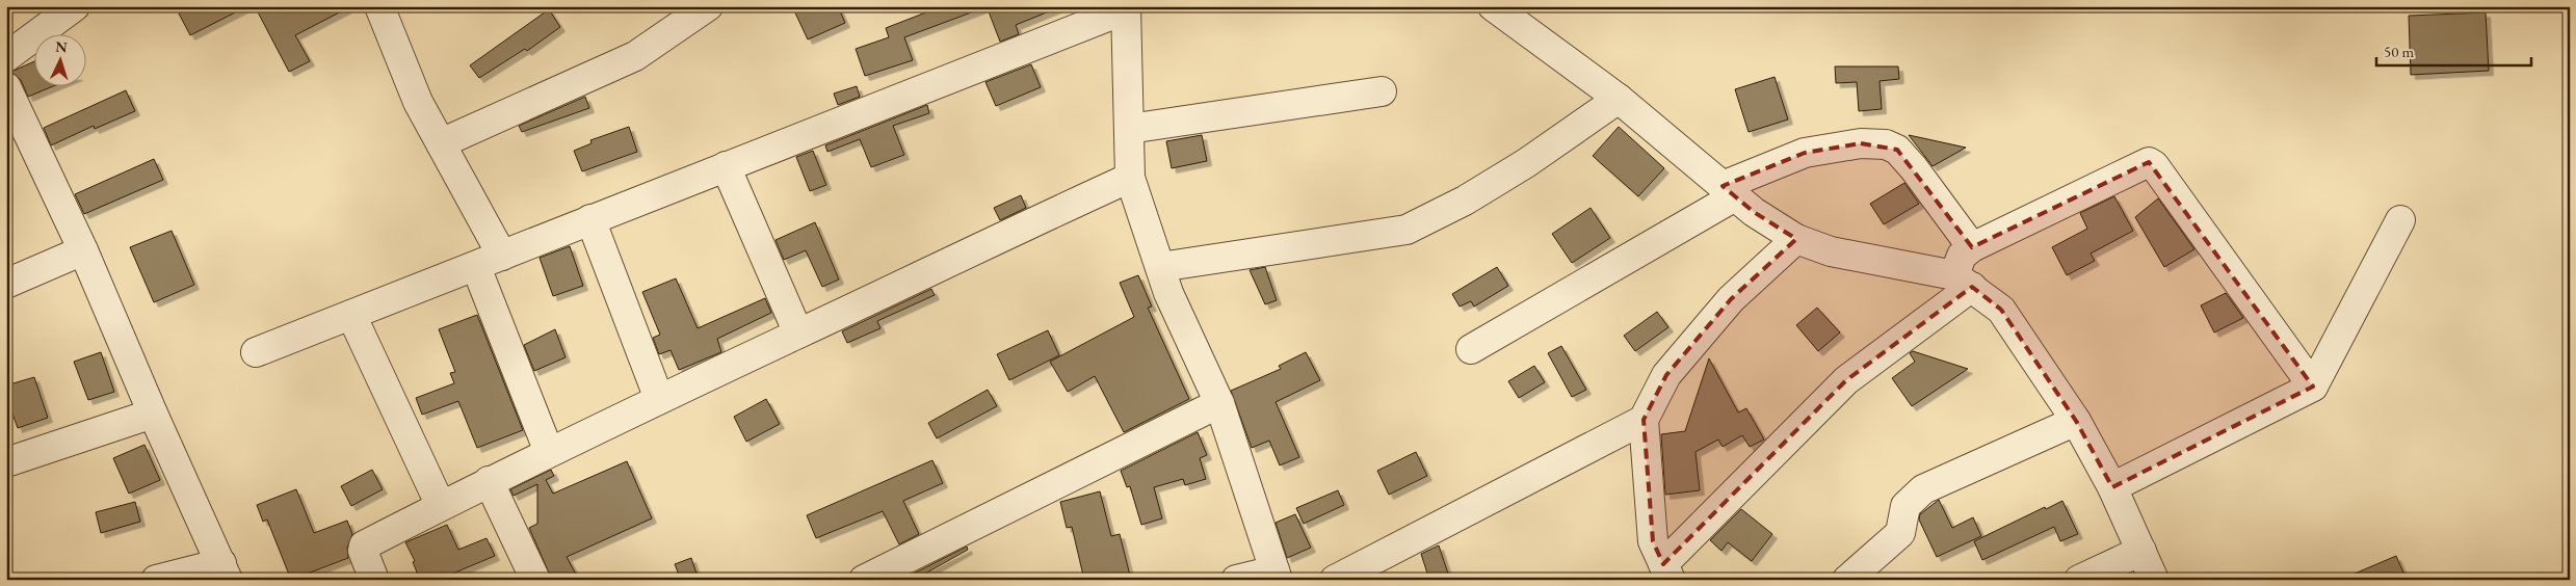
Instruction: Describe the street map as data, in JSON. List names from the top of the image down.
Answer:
{
  "scale_bar": "50 m",
  "north": "top"
}
